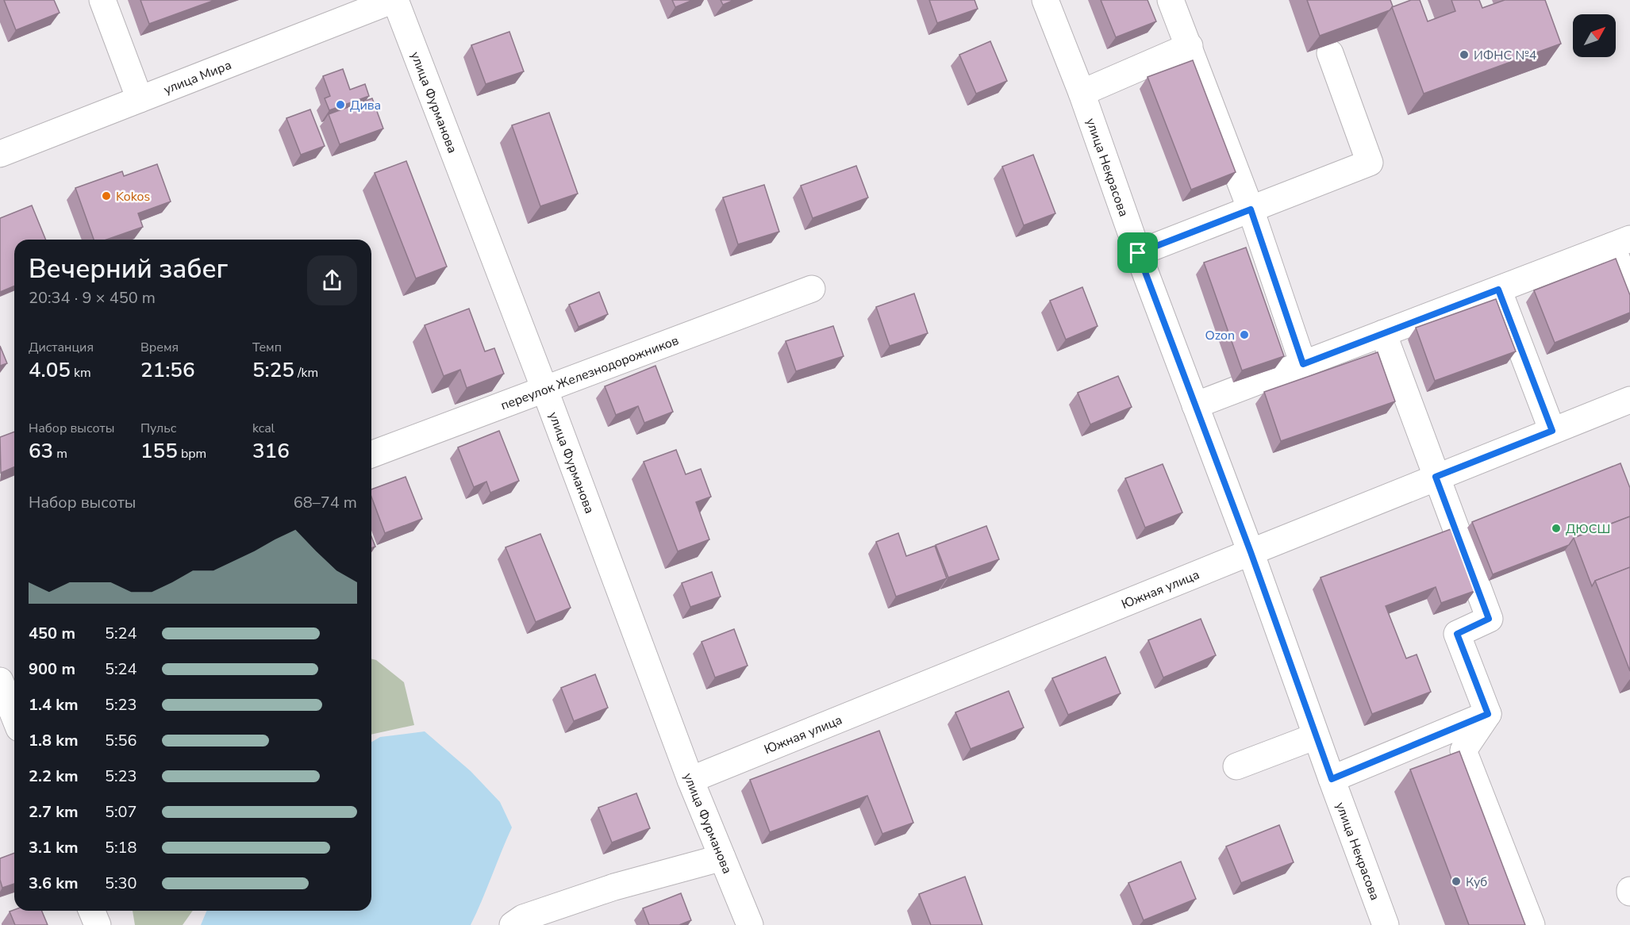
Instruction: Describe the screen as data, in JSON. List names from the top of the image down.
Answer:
{
  "streets": {
    "street": [
      "улица Мира",
      "улица Фурманова",
      "улица Некрасова",
      "переулок Железнодорожников",
      "Южная улица"
    ]
  },
  "crossings": [
    ["улица Мира", "улица Фурманова"],
    ["улица Фурманова", "переулок Железнодорожников"],
    ["улица Фурманова", "Южная улица"],
    ["улица Некрасова", "Южная улица"]
  ],
  "places": [
    "ИФНС №4",
    "Дива",
    "Kokos",
    "Ozon",
    "ДЮСШ",
    "Куб"
  ],
  "north": "top right",
  "page": {
    "heading": ["Вечерний забег", "20:34 · 9 × 450 m"],
    "stats": [
      ["Дистанция", "4.05 km"],
      ["Время", "21:56"],
      ["Темп", "5:25 /km"],
      ["Набор высоты", "63 m"],
      ["Пульс", "155 bpm"],
      ["kcal", "316"]
    ],
    "chart": ["Набор высоты", "68–74 m"],
    "list": [
      {
        "name": "450 m",
        "note": "5:24"
      },
      {
        "name": "900 m",
        "note": "5:24"
      },
      {
        "name": "1.4 km",
        "note": "5:23"
      },
      {
        "name": "1.8 km",
        "note": "5:56"
      },
      {
        "name": "2.2 km",
        "note": "5:23"
      },
      {
        "name": "2.7 km",
        "note": "5:07"
      },
      {
        "name": "3.1 km",
        "note": "5:18"
      },
      {
        "name": "3.6 km",
        "note": "5:30"
      }
    ]
  }
}
